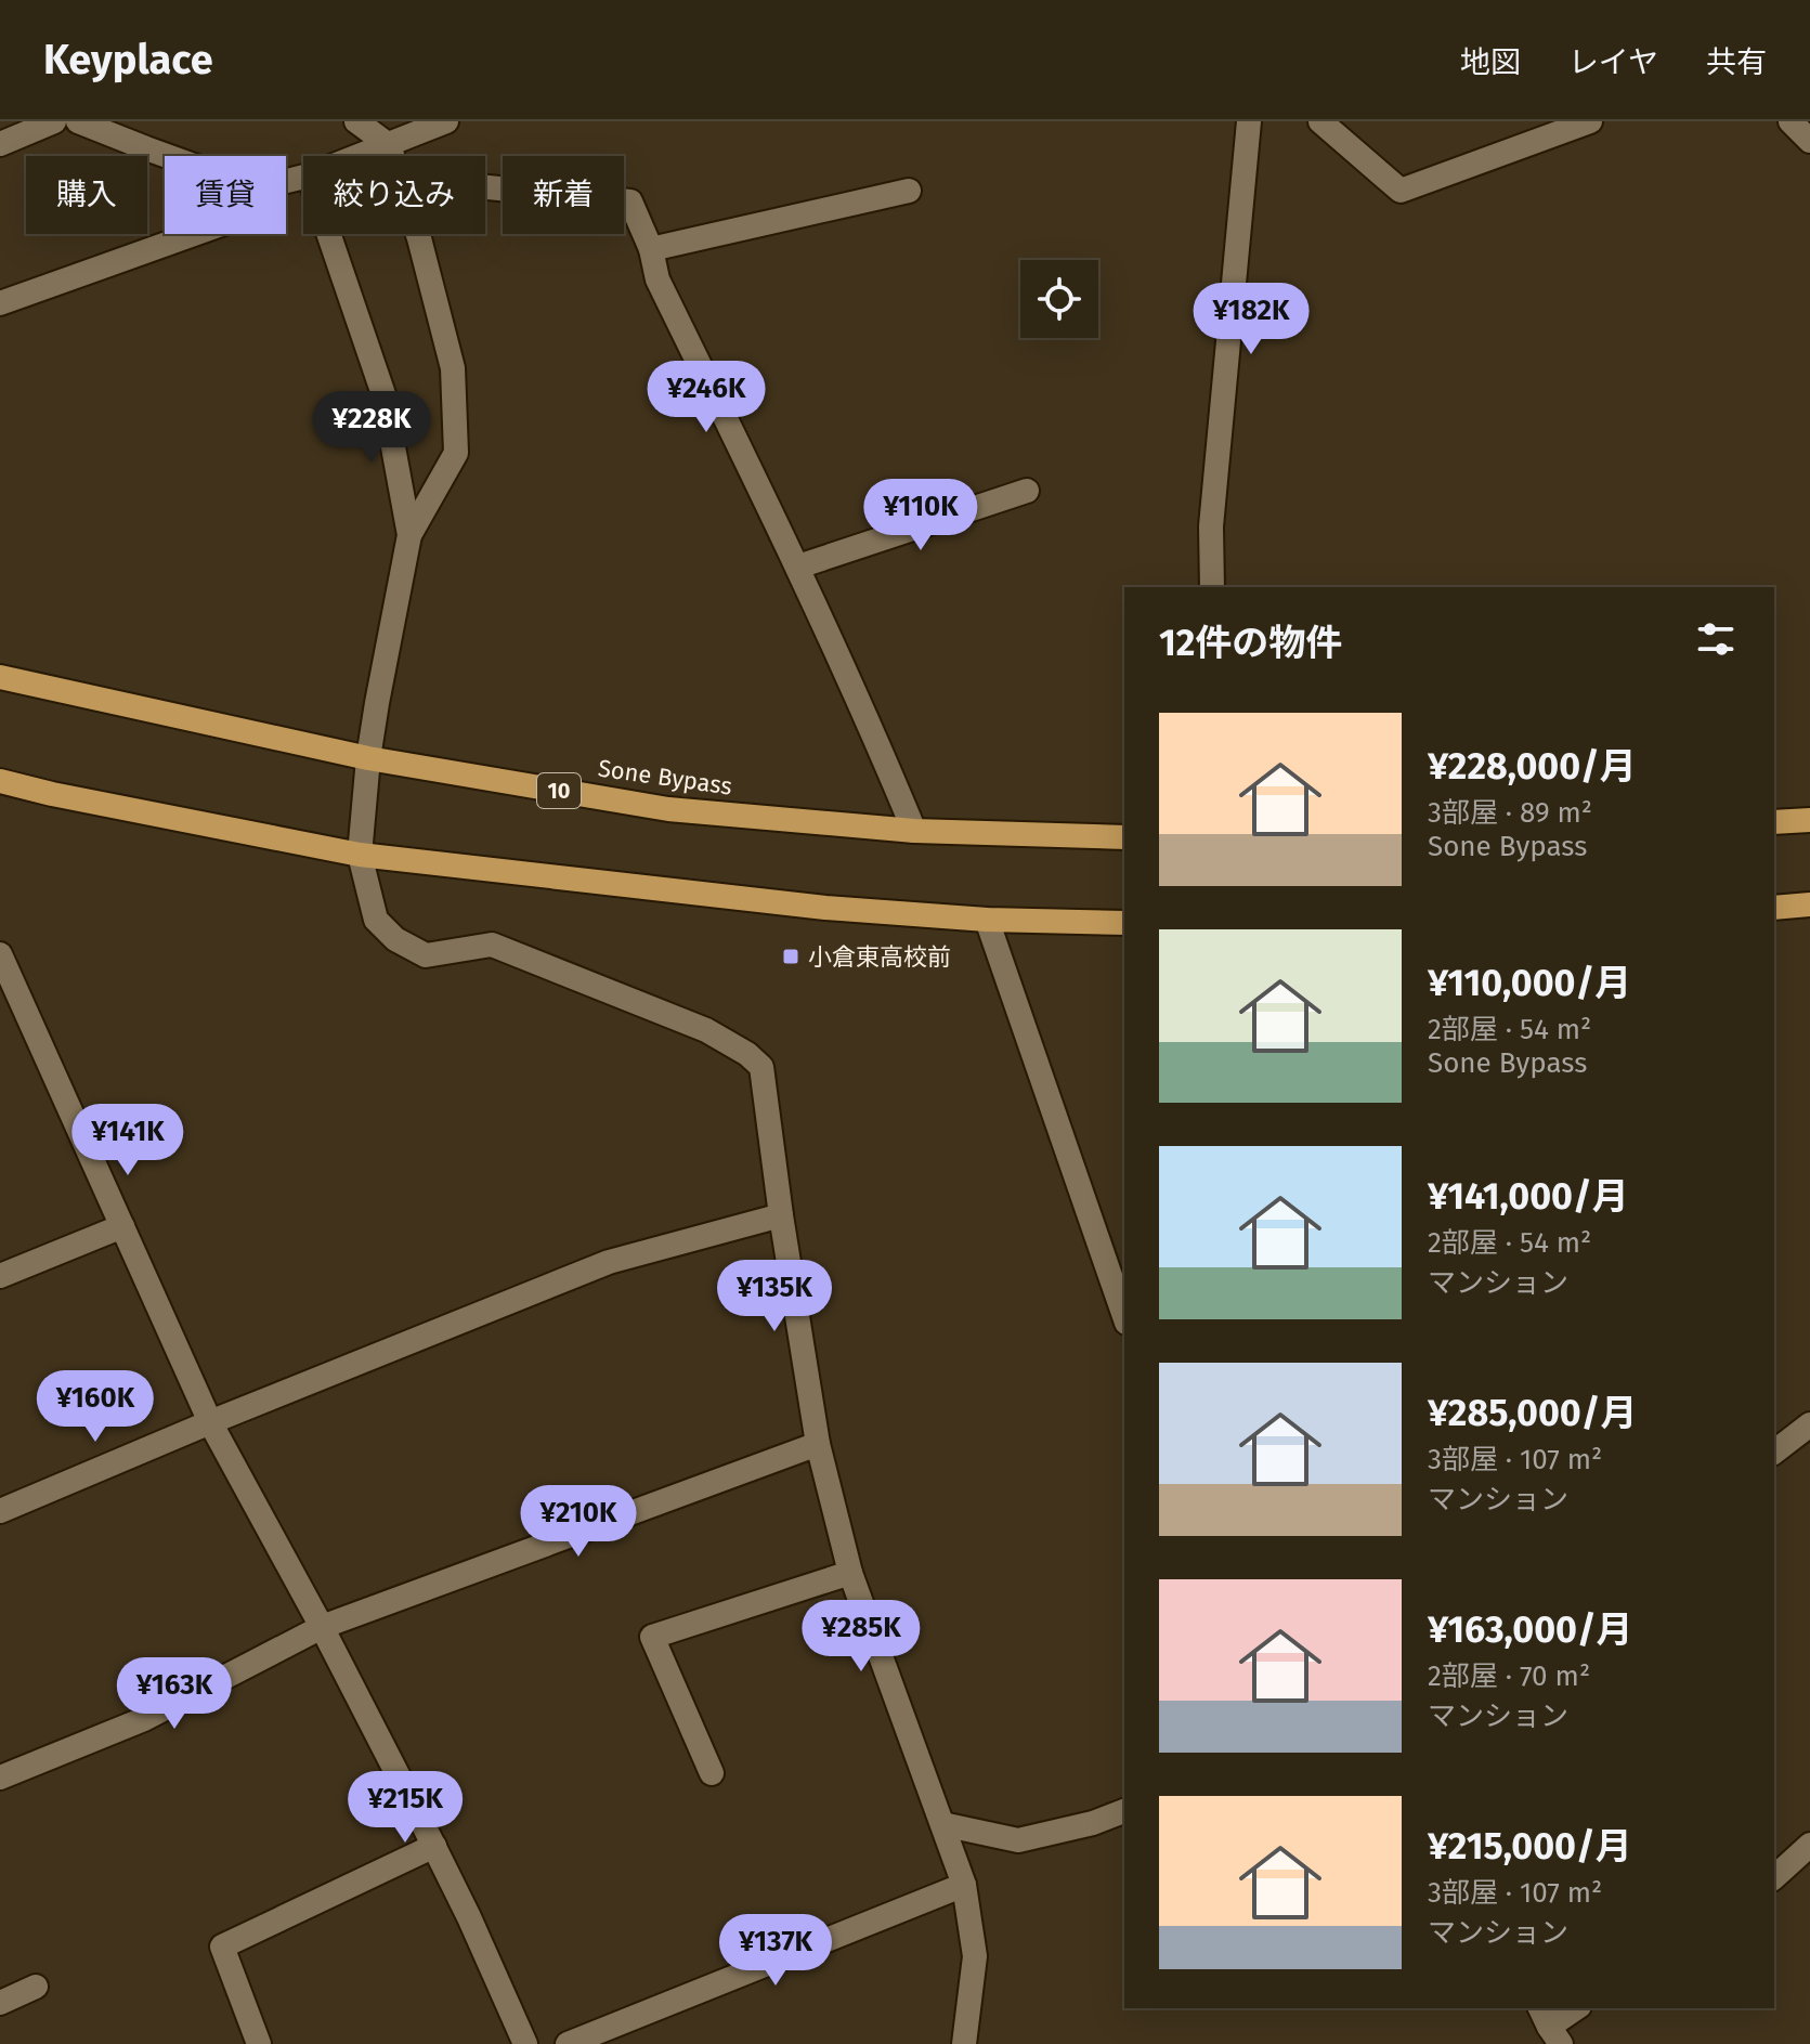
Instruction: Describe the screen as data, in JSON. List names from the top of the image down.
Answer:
{
  "streets": {
    "highway": ["Sone Bypass", "10"]
  },
  "places": {
    "transit": ["小倉東高校前"]
  },
  "page": {
    "header": "Keyplace",
    "nav": ["地図", "レイヤ", "共有"],
    "chip": [
      "購入",
      "賃貸",
      "絞り込み",
      "新着"
    ],
    "price": [
      "¥182K",
      "¥246K",
      "¥228K",
      "¥110K",
      "¥141K",
      "¥135K",
      "¥160K",
      "¥210K",
      "¥285K",
      "¥163K",
      "¥215K",
      "¥137K"
    ],
    "heading": "12件の物件",
    "list": [
      {
        "name": "¥228,000/月",
        "note": "3部屋 · 89 m² · Sone Bypass"
      },
      {
        "name": "¥110,000/月",
        "note": "2部屋 · 54 m² · Sone Bypass"
      },
      {
        "name": "¥141,000/月",
        "note": "2部屋 · 54 m² · マンション"
      },
      {
        "name": "¥285,000/月",
        "note": "3部屋 · 107 m² · マンション"
      },
      {
        "name": "¥163,000/月",
        "note": "2部屋 · 70 m² · マンション"
      },
      {
        "name": "¥215,000/月",
        "note": "3部屋 · 107 m² · マンション"
      }
    ]
  }
}
